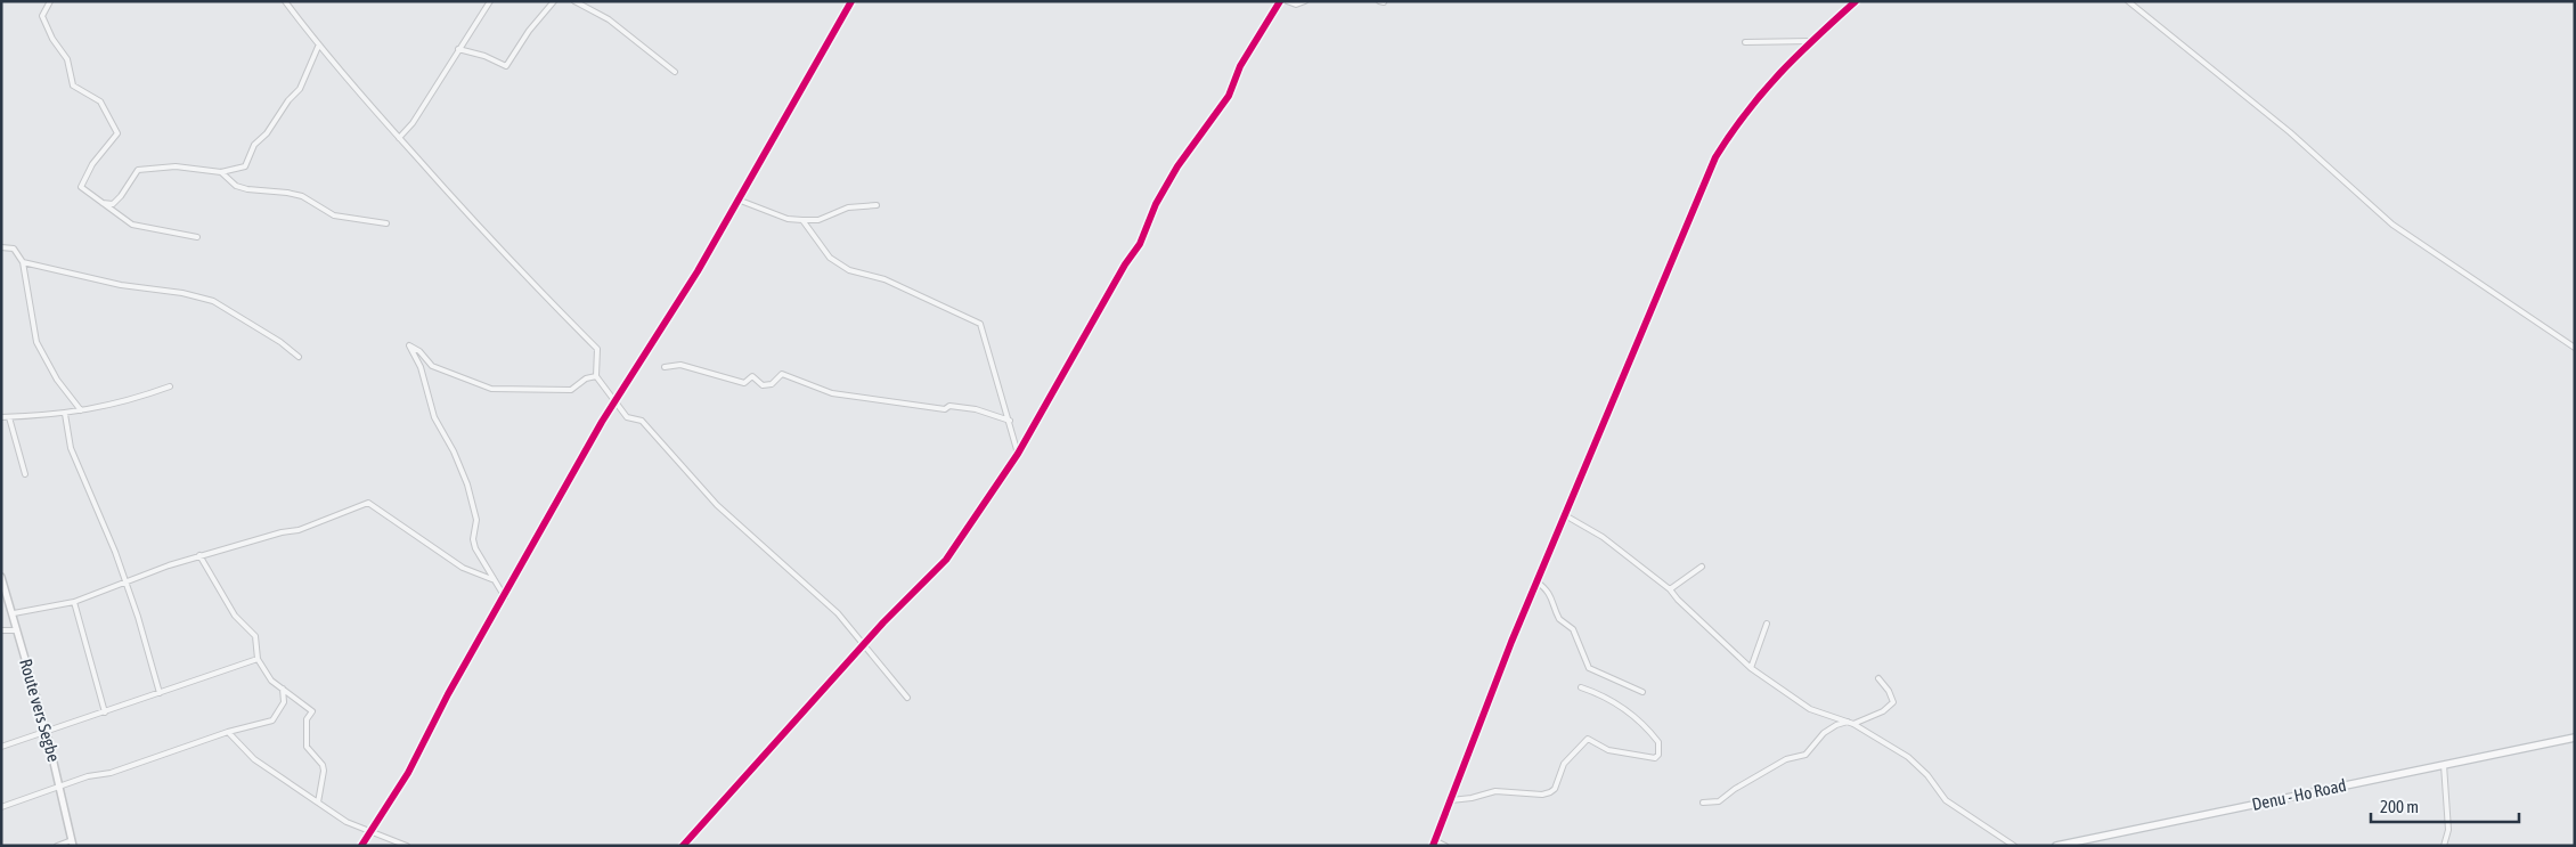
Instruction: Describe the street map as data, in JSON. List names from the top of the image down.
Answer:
{
  "streets": {
    "main road": ["Denu - Ho Road"],
    "street": ["Route vers Segbe"]
  },
  "scale_bar": "200 m"
}
